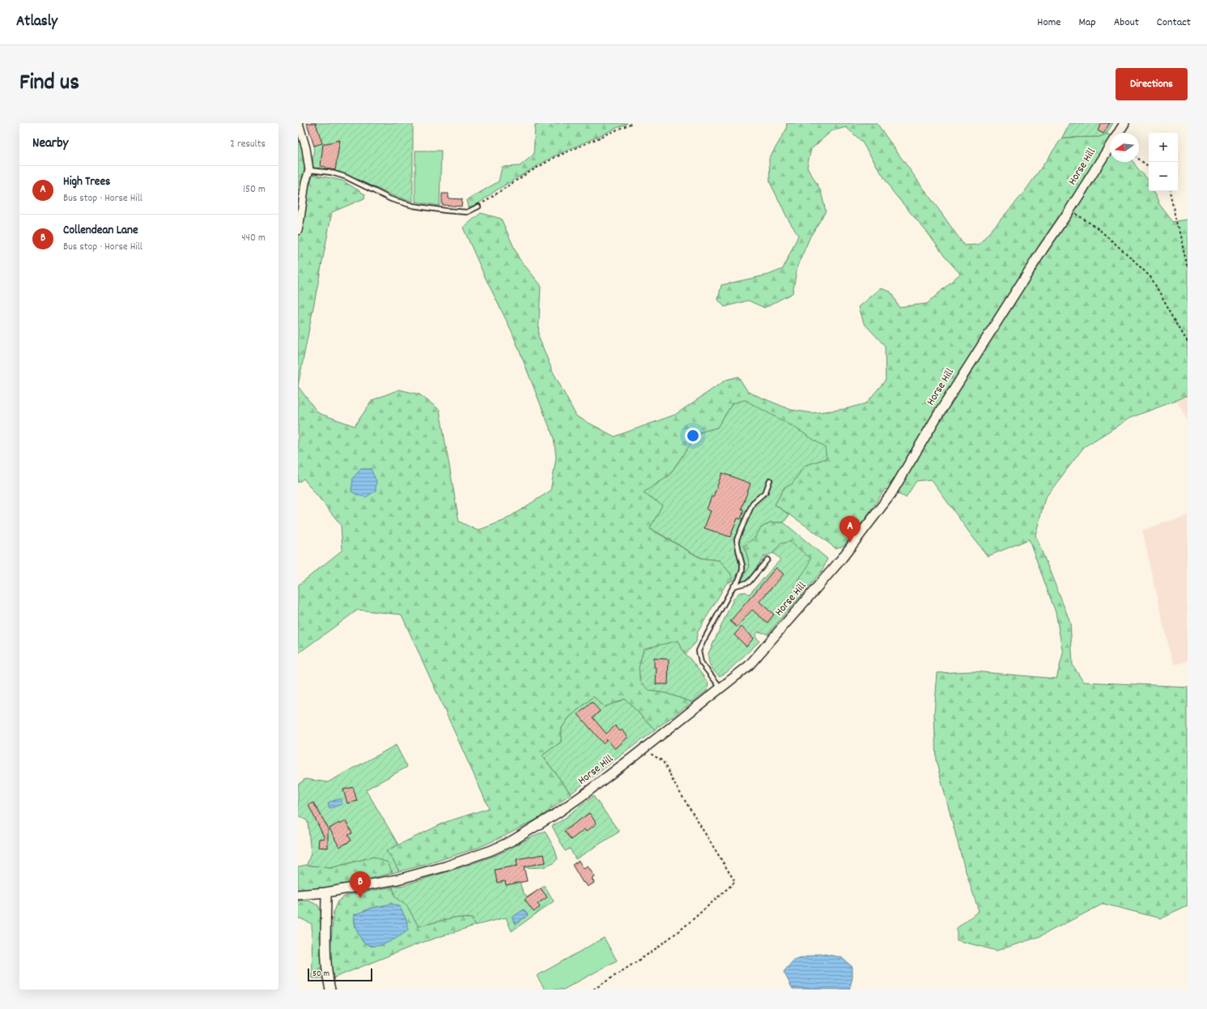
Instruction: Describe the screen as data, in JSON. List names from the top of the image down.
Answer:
{
  "streets": {
    "street": ["Horse Hill"]
  },
  "scale_bar": "50 m",
  "north": "left",
  "page": {
    "header": "Atlasly",
    "nav": [
      "Home",
      "Map",
      "About",
      "Contact"
    ],
    "title": "Find us",
    "buttons": "Directions",
    "heading": ["Nearby", "2 results"],
    "map_buttons": ["+", "−"],
    "list": [
      {
        "mark": "A",
        "name": "High Trees",
        "note": "Bus stop · Horse Hill",
        "value": "150 m"
      },
      {
        "mark": "B",
        "name": "Collendean Lane",
        "note": "Bus stop · Horse Hill",
        "value": "440 m"
      }
    ],
    "pins": ["A", "B"],
    "scale": "50 m"
  }
}
